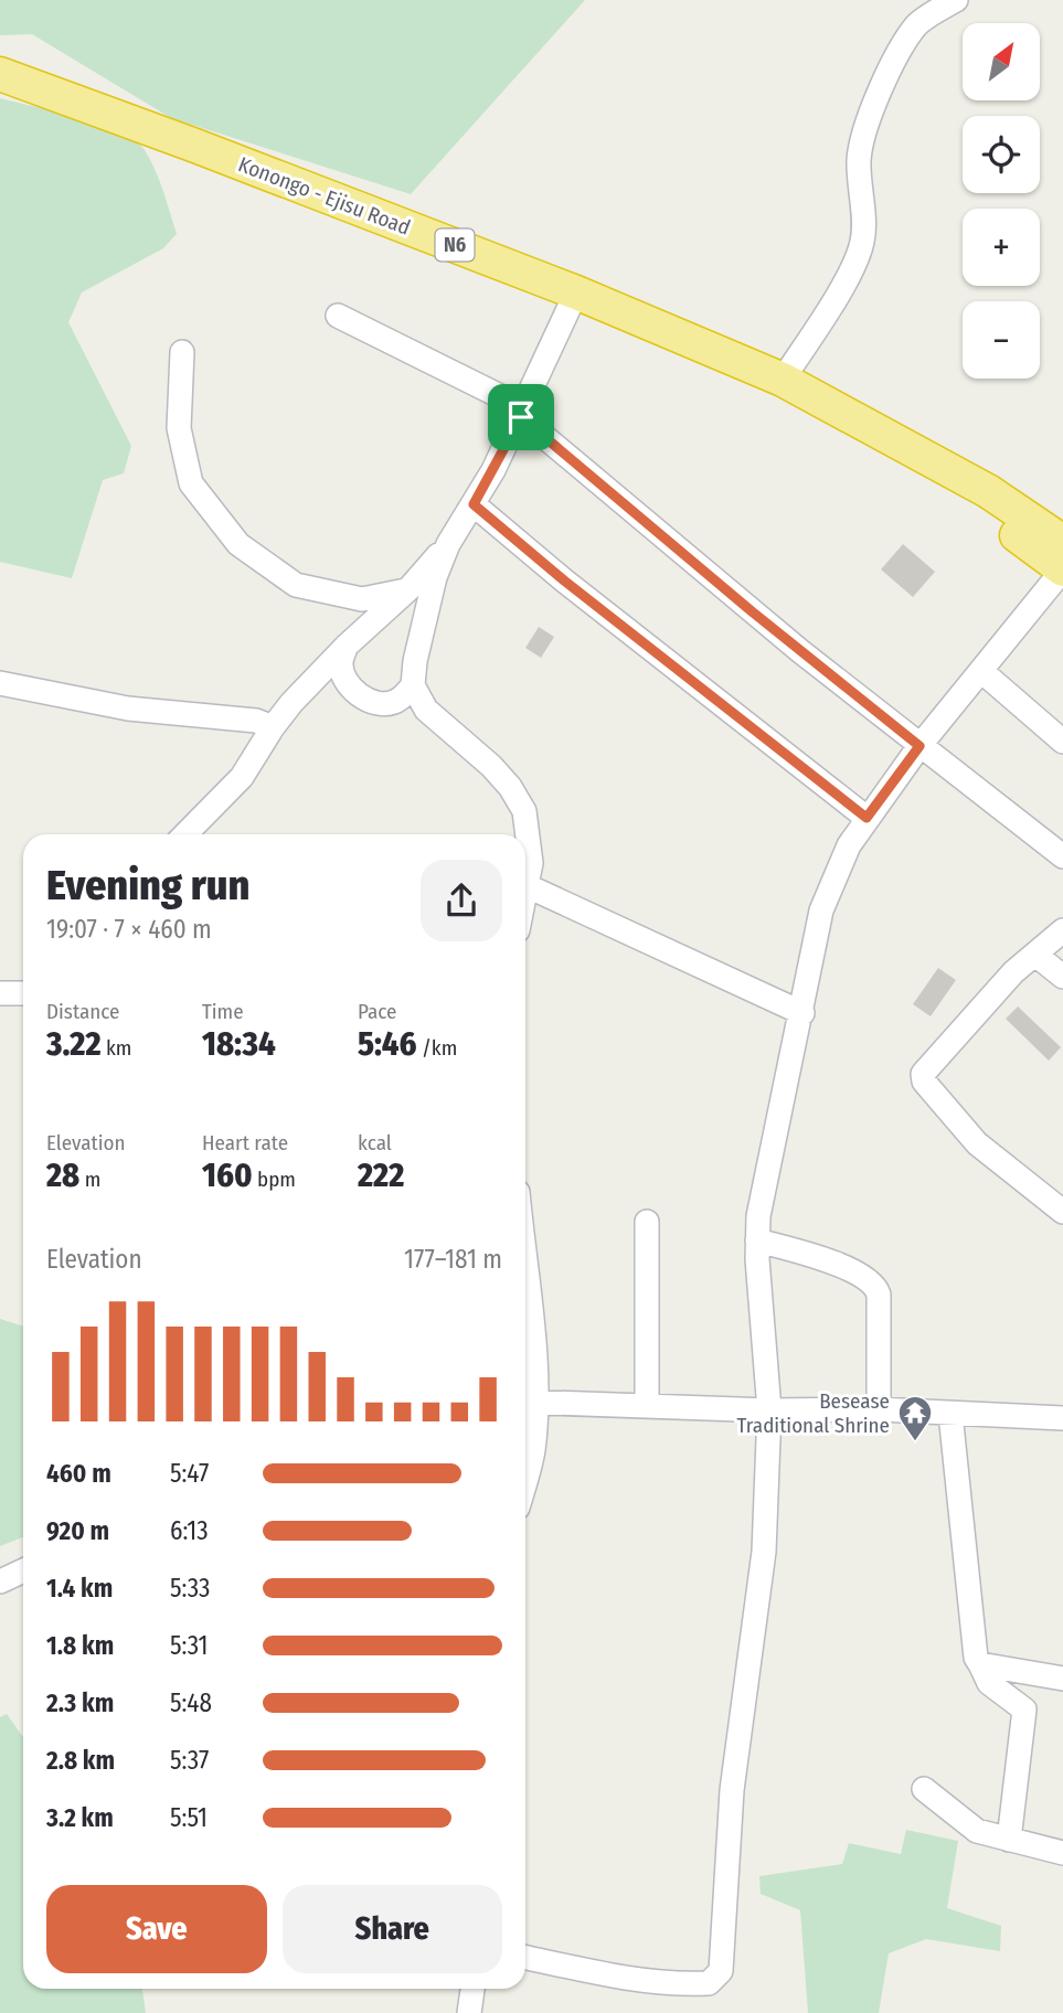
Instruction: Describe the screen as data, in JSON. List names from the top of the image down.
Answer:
{
  "streets": {
    "highway": ["Konongo - Ejisu Road", "N6"]
  },
  "places": {
    "temple": ["Besease Traditional Shrine"]
  },
  "north": "top right",
  "page": {
    "map_buttons": ["+", "−"],
    "heading": ["Evening run", "19:07 · 7 × 460 m"],
    "stats": [
      ["Distance", "3.22 km"],
      ["Time", "18:34"],
      ["Pace", "5:46 /km"],
      ["Elevation", "28 m"],
      ["Heart rate", "160 bpm"],
      ["kcal", "222"]
    ],
    "chart": ["Elevation", "177–181 m"],
    "list": [
      {
        "name": "460 m",
        "note": "5:47"
      },
      {
        "name": "920 m",
        "note": "6:13"
      },
      {
        "name": "1.4 km",
        "note": "5:33"
      },
      {
        "name": "1.8 km",
        "note": "5:31"
      },
      {
        "name": "2.3 km",
        "note": "5:48"
      },
      {
        "name": "2.8 km",
        "note": "5:37"
      },
      {
        "name": "3.2 km",
        "note": "5:51"
      }
    ],
    "buttons": ["Save", "Share"]
  }
}
